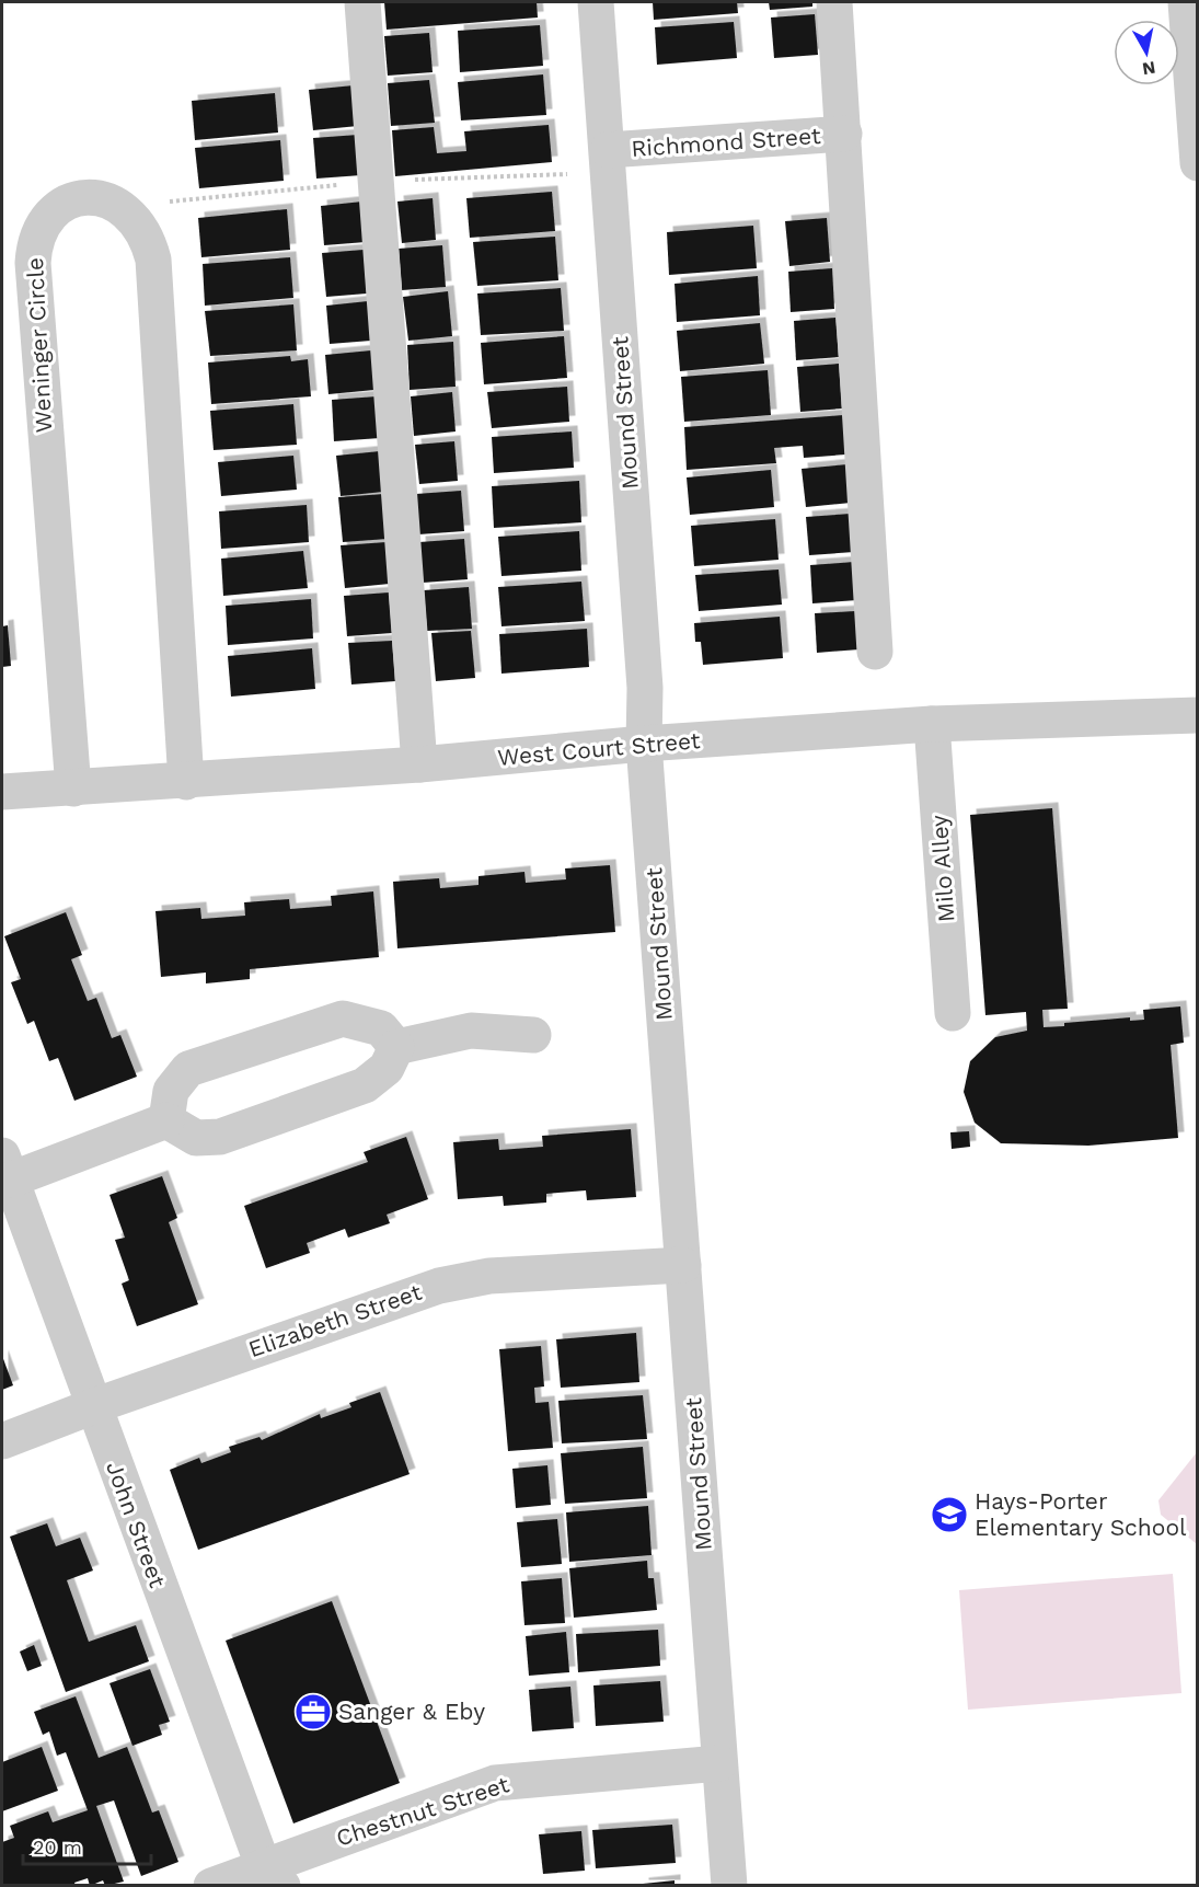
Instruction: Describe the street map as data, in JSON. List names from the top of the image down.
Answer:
{
  "streets": {
    "street": [
      "Richmond Street",
      "Weninger Circle",
      "Mound Street",
      "West Court Street",
      "Milo Alley",
      "Elizabeth Street",
      "John Street",
      "Chestnut Street"
    ]
  },
  "crossings": [
    ["Richmond Street", "Mound Street"],
    ["Weninger Circle", "West Court Street"],
    ["Mound Street", "West Court Street"],
    ["Mound Street", "Elizabeth Street"],
    ["Mound Street", "Chestnut Street"],
    ["West Court Street", "Milo Alley"],
    ["Elizabeth Street", "John Street"],
    ["John Street", "Chestnut Street"]
  ],
  "places": {
    "school or university": ["Hays-Porter Elementary School"],
    "office": ["Sanger & Eby"]
  },
  "scale_bar": "20 m",
  "north": "bottom"
}
